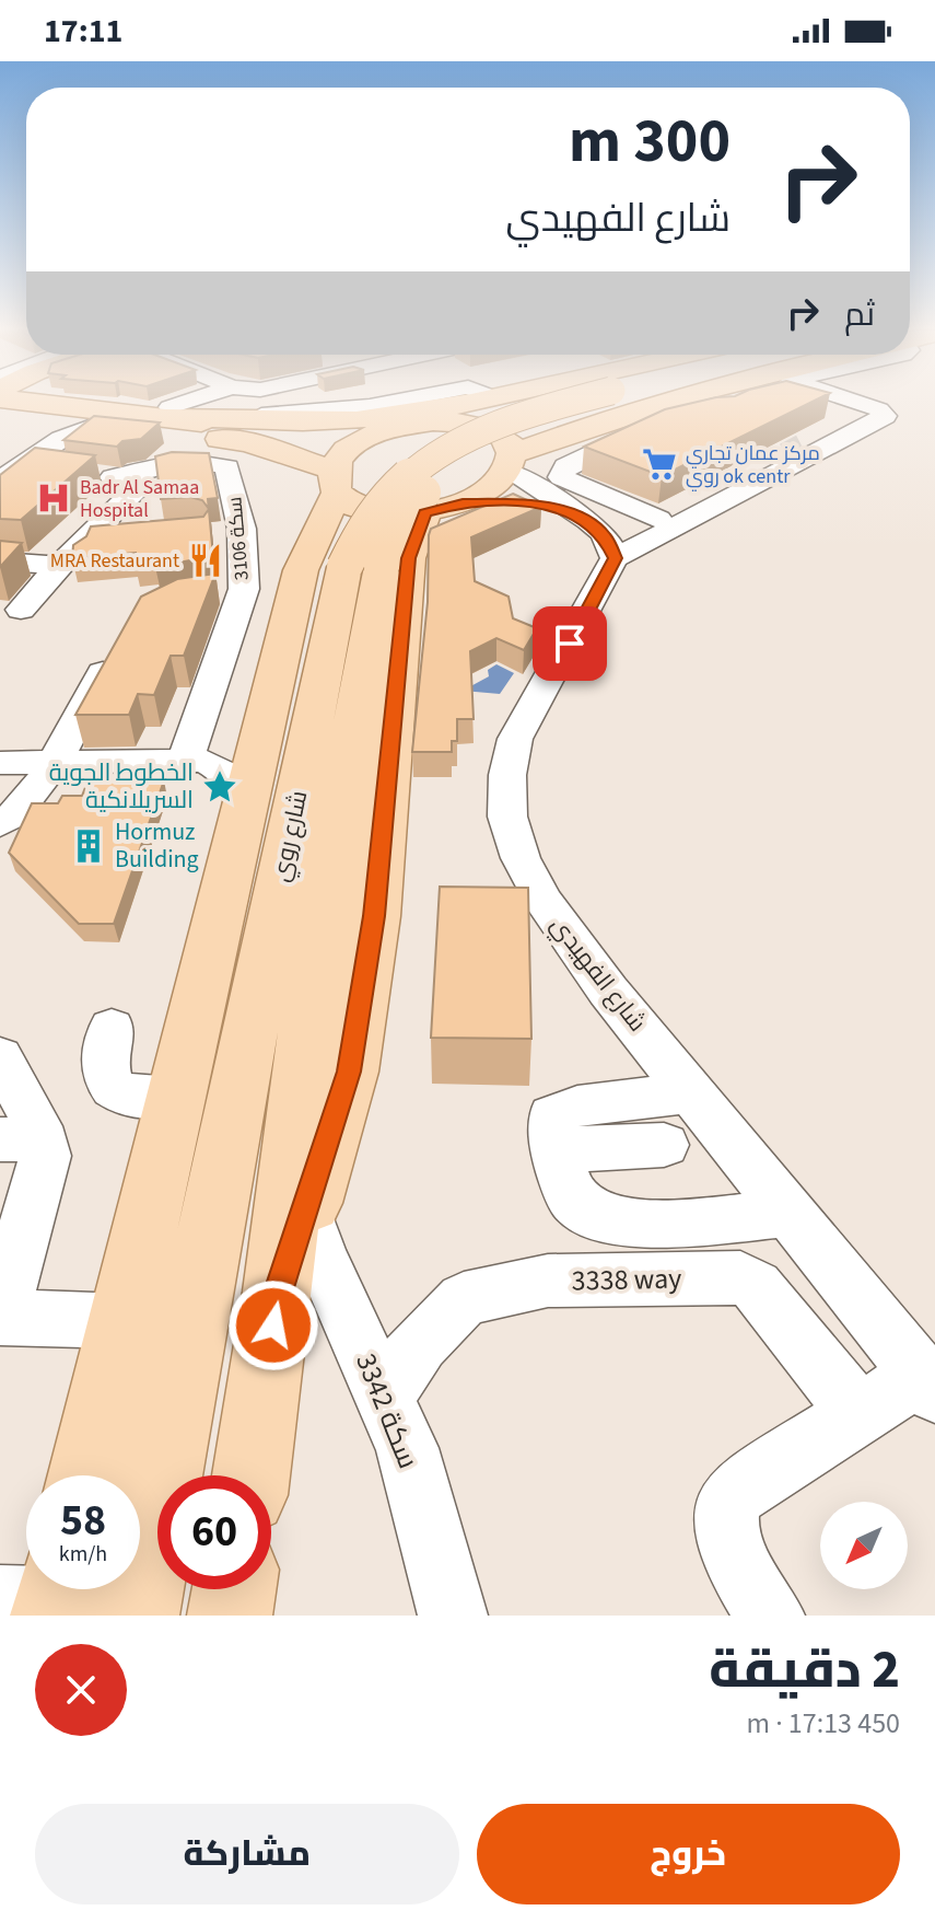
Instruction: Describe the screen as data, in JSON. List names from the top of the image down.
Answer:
{
  "streets": {
    "main road": ["شارع روي"],
    "street": [
      "سكة 3106",
      "شارع الفهيدي",
      "3338 way",
      "سكة 3342"
    ]
  },
  "crossings": [
    ["3338 way", "سكة 3342"]
  ],
  "places": {
    "supermarket": ["مركز عمان تجاري روي ok centr"],
    "hospital": ["Badr Al Samaa Hospital"],
    "restaurant": ["MRA Restaurant"],
    "place": ["الخطوط الجوية السريلانكية"],
    "building": ["Hormuz Building"]
  },
  "north": "bottom left",
  "page": {
    "status": "17:11",
    "turn": ["300 m", "شارع الفهيدي"],
    "then": "ثم",
    "speed": "58 km/h",
    "limit": "60",
    "heading": ["2 دقيقة", "450 m · 17:13"],
    "buttons": ["خروج", "مشاركة"]
  }
}
